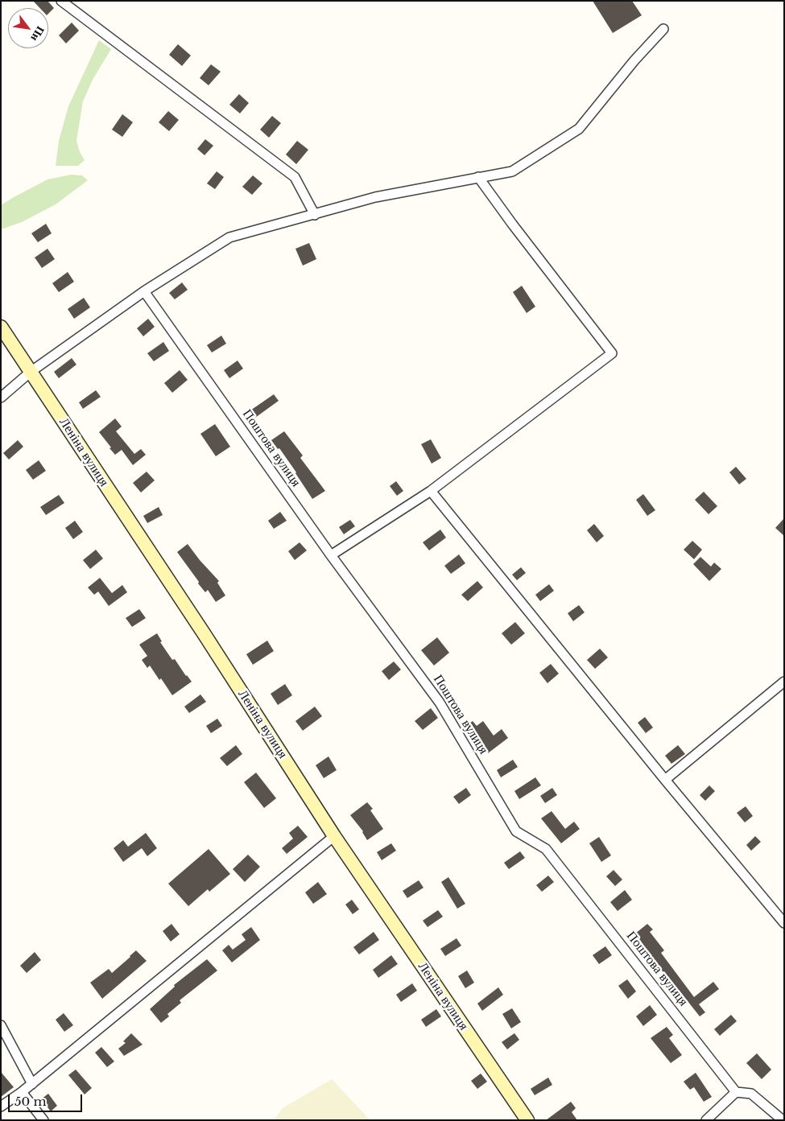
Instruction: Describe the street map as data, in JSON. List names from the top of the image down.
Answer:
{
  "streets": {
    "street": ["Поштова вулиця", "Леніна вулиця"]
  },
  "scale_bar": "50 m",
  "north": "bottom right"
}
